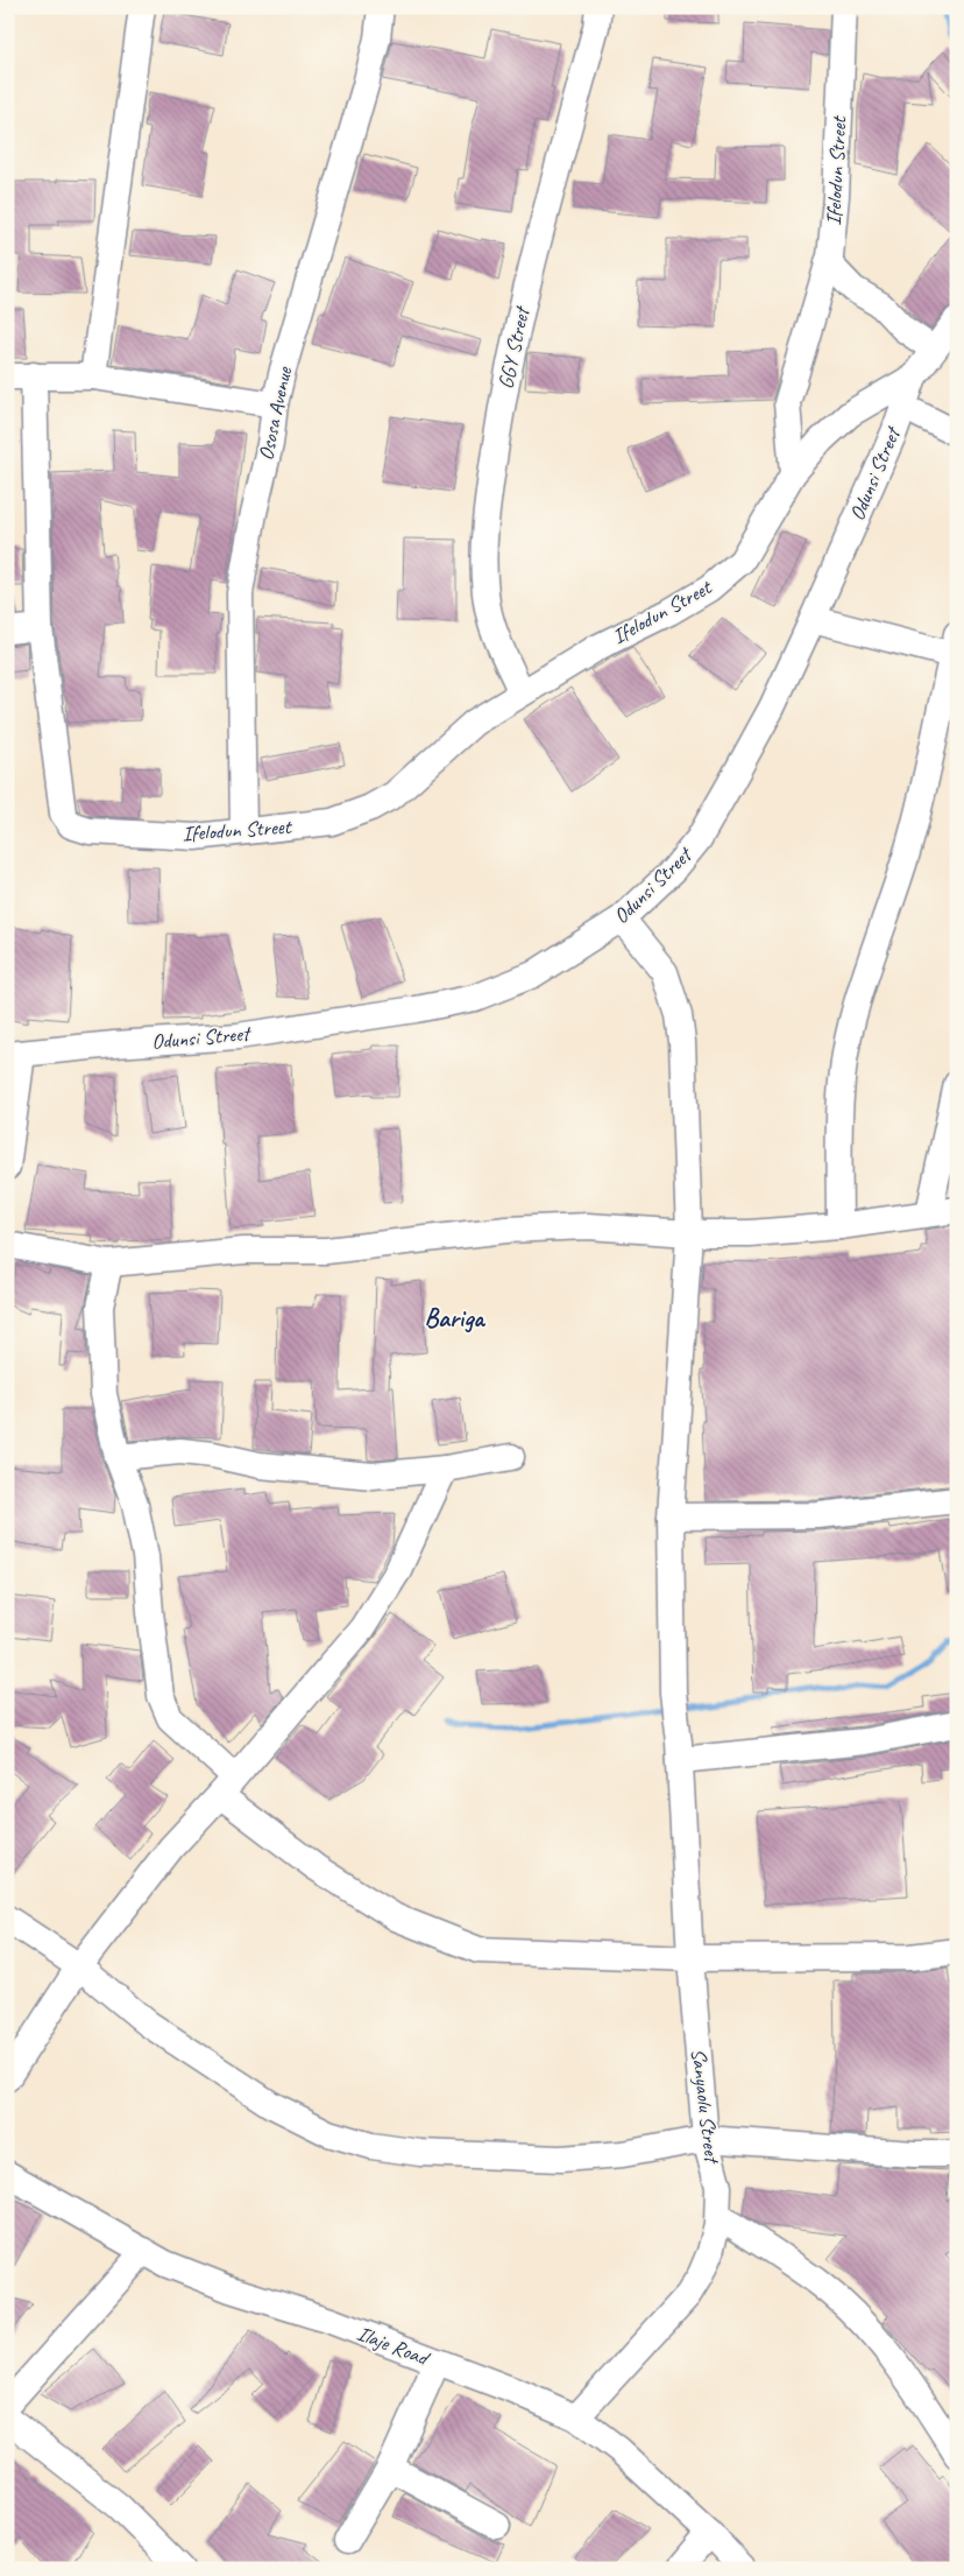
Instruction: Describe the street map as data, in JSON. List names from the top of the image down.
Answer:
{
  "streets": {
    "street": [
      "Ifelodun Street",
      "GGY Street",
      "Ososa Avenue",
      "Odunsi Street",
      "Sanyaolu Street",
      "Ilaje Road"
    ]
  },
  "crossings": [
    ["Ifelodun Street", "GGY Street"],
    ["Ifelodun Street", "Ososa Avenue"],
    ["Odunsi Street", "Sanyaolu Street"],
    ["Sanyaolu Street", "Ilaje Road"]
  ],
  "districts": ["Bariga"]
}
